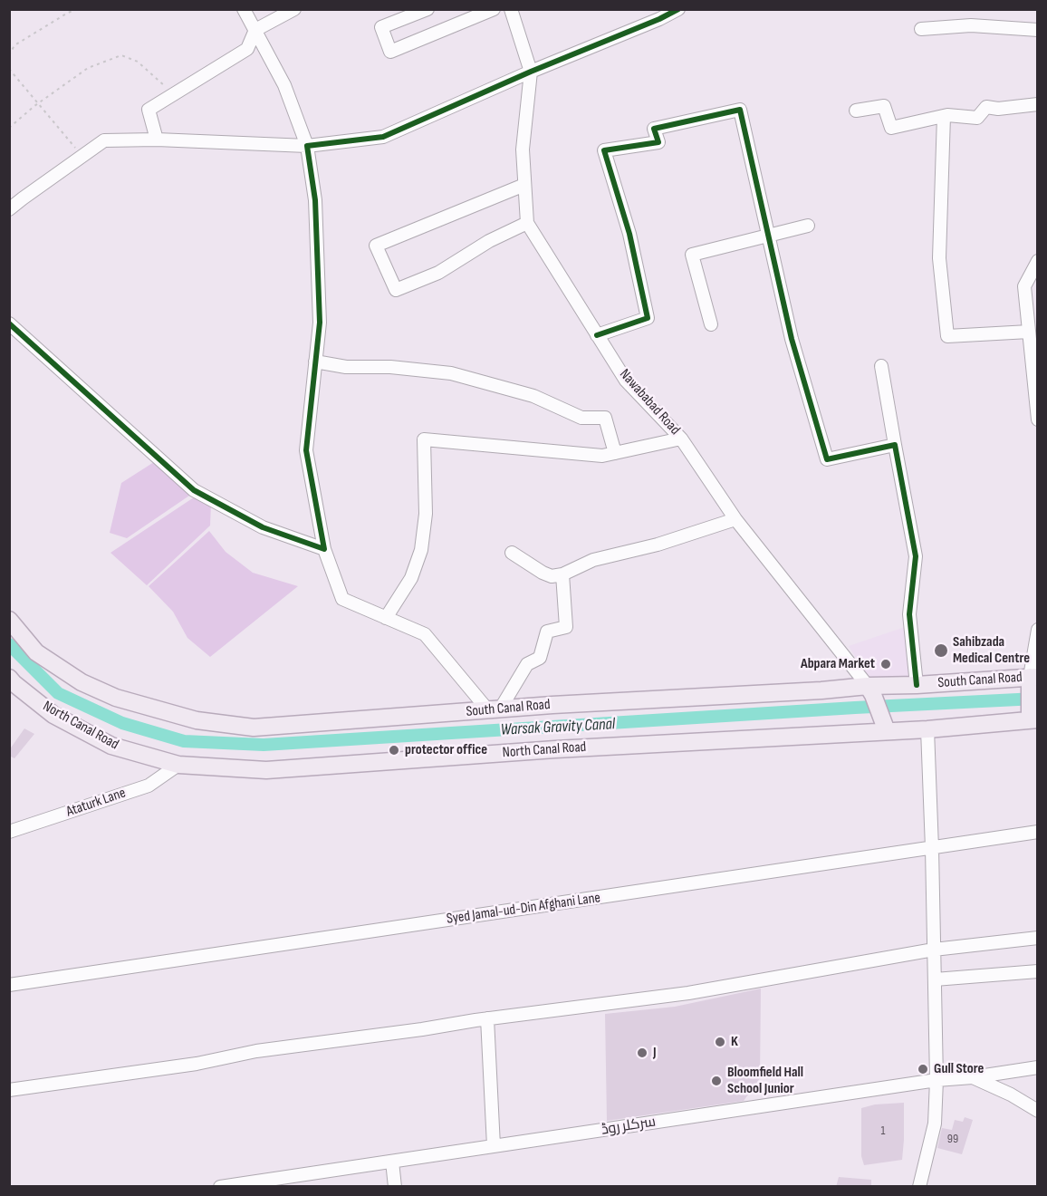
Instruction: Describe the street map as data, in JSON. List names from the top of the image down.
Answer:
{
  "streets": {
    "main road": ["South Canal Road", "North Canal Road"],
    "street": [
      "Nawababad Road",
      "Ataturk Lane",
      "Syed Jamal-ud-Din Afghani Lane",
      "سرکلر روڈ"
    ]
  },
  "crossings": [
    ["Nawababad Road", "South Canal Road"],
    ["North Canal Road", "Ataturk Lane"]
  ],
  "water": ["Warsak Gravity Canal"],
  "places": [
    "Sahibzada Medical Centre",
    "Abpara Market",
    "protector office",
    "K",
    "J",
    "Gull Store",
    "Bloomfield Hall School Junior"
  ],
  "house_numbers": ["1", "99"]
}
